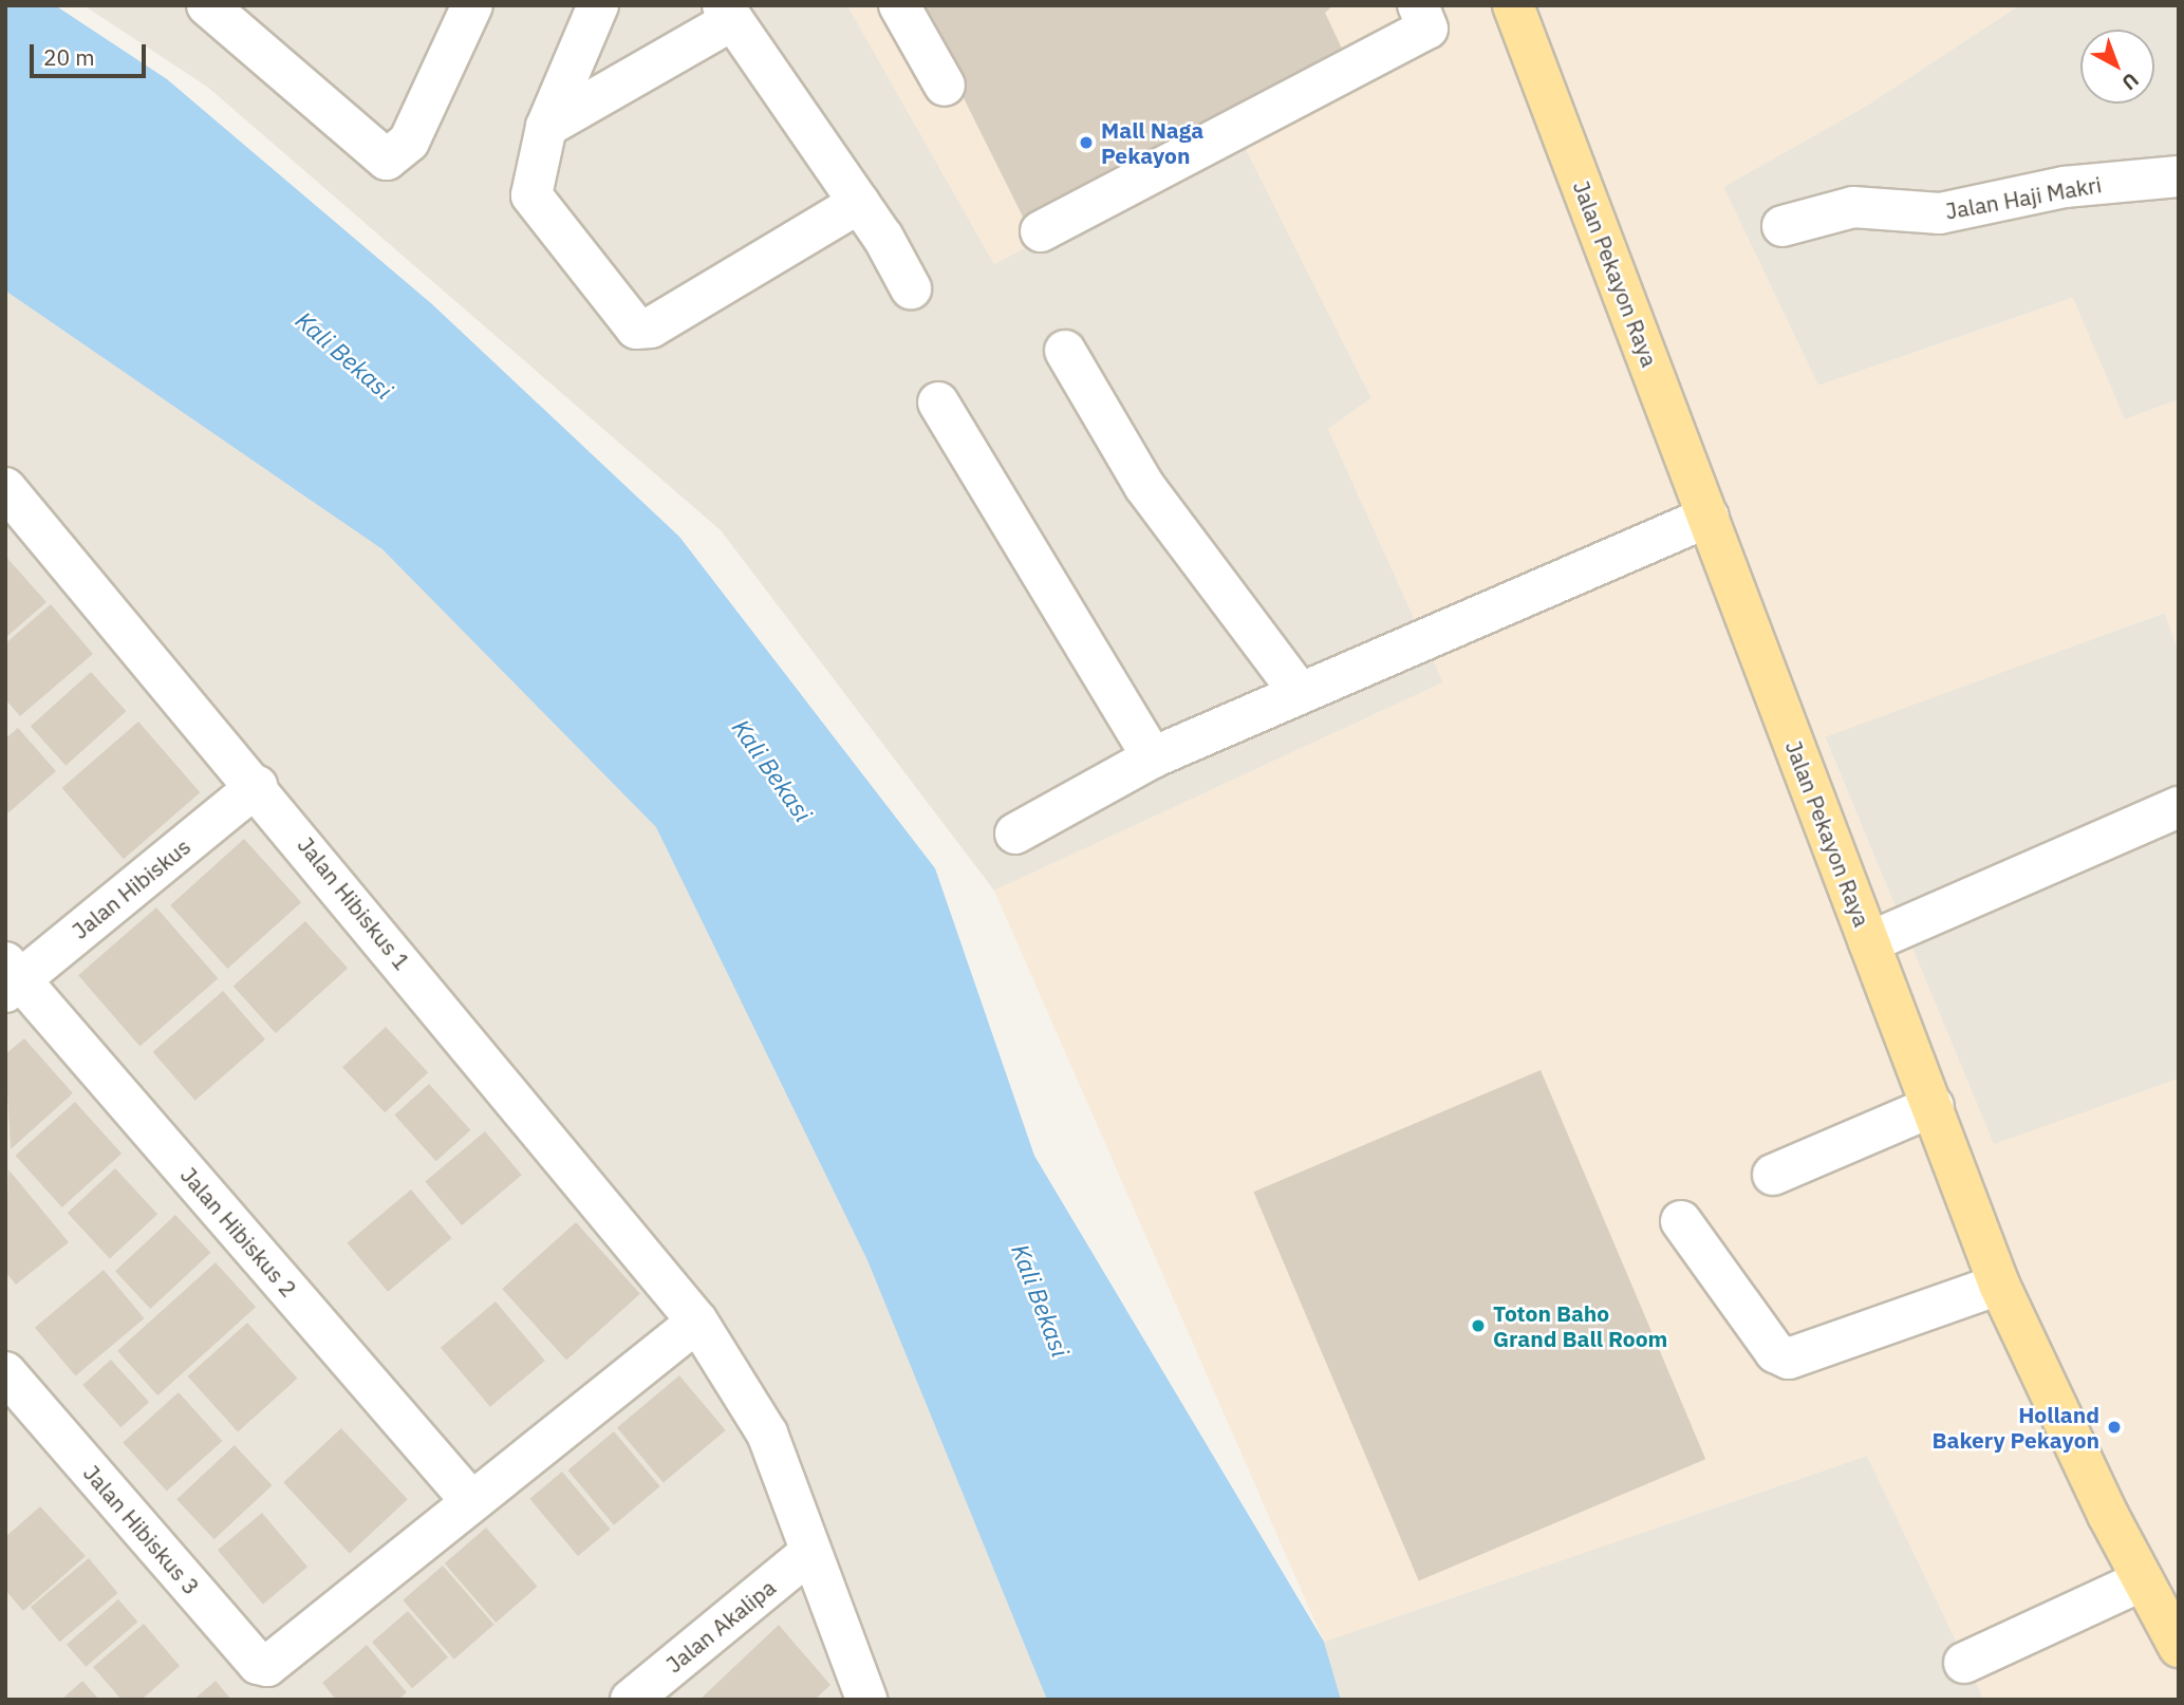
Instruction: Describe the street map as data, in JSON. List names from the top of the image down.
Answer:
{
  "streets": {
    "main road": ["Jalan Pekayon Raya"],
    "street": [
      "Jalan Haji Makri",
      "Jalan Hibiskus",
      "Jalan Hibiskus 1",
      "Jalan Hibiskus 2",
      "Jalan Hibiskus 3",
      "Jalan Akalipa"
    ]
  },
  "crossings": [
    ["Jalan Hibiskus", "Jalan Hibiskus 1"],
    ["Jalan Hibiskus", "Jalan Hibiskus 2"],
    ["Jalan Hibiskus 1", "Jalan Akalipa"],
    ["Jalan Hibiskus 2", "Jalan Hibiskus 3"]
  ],
  "water": ["Kali Bekasi"],
  "places": ["Mall Naga Pekayon", "Toton Baho Grand Ball Room", "Holland Bakery Pekayon"],
  "scale_bar": "20 m",
  "north": "bottom right"
}
